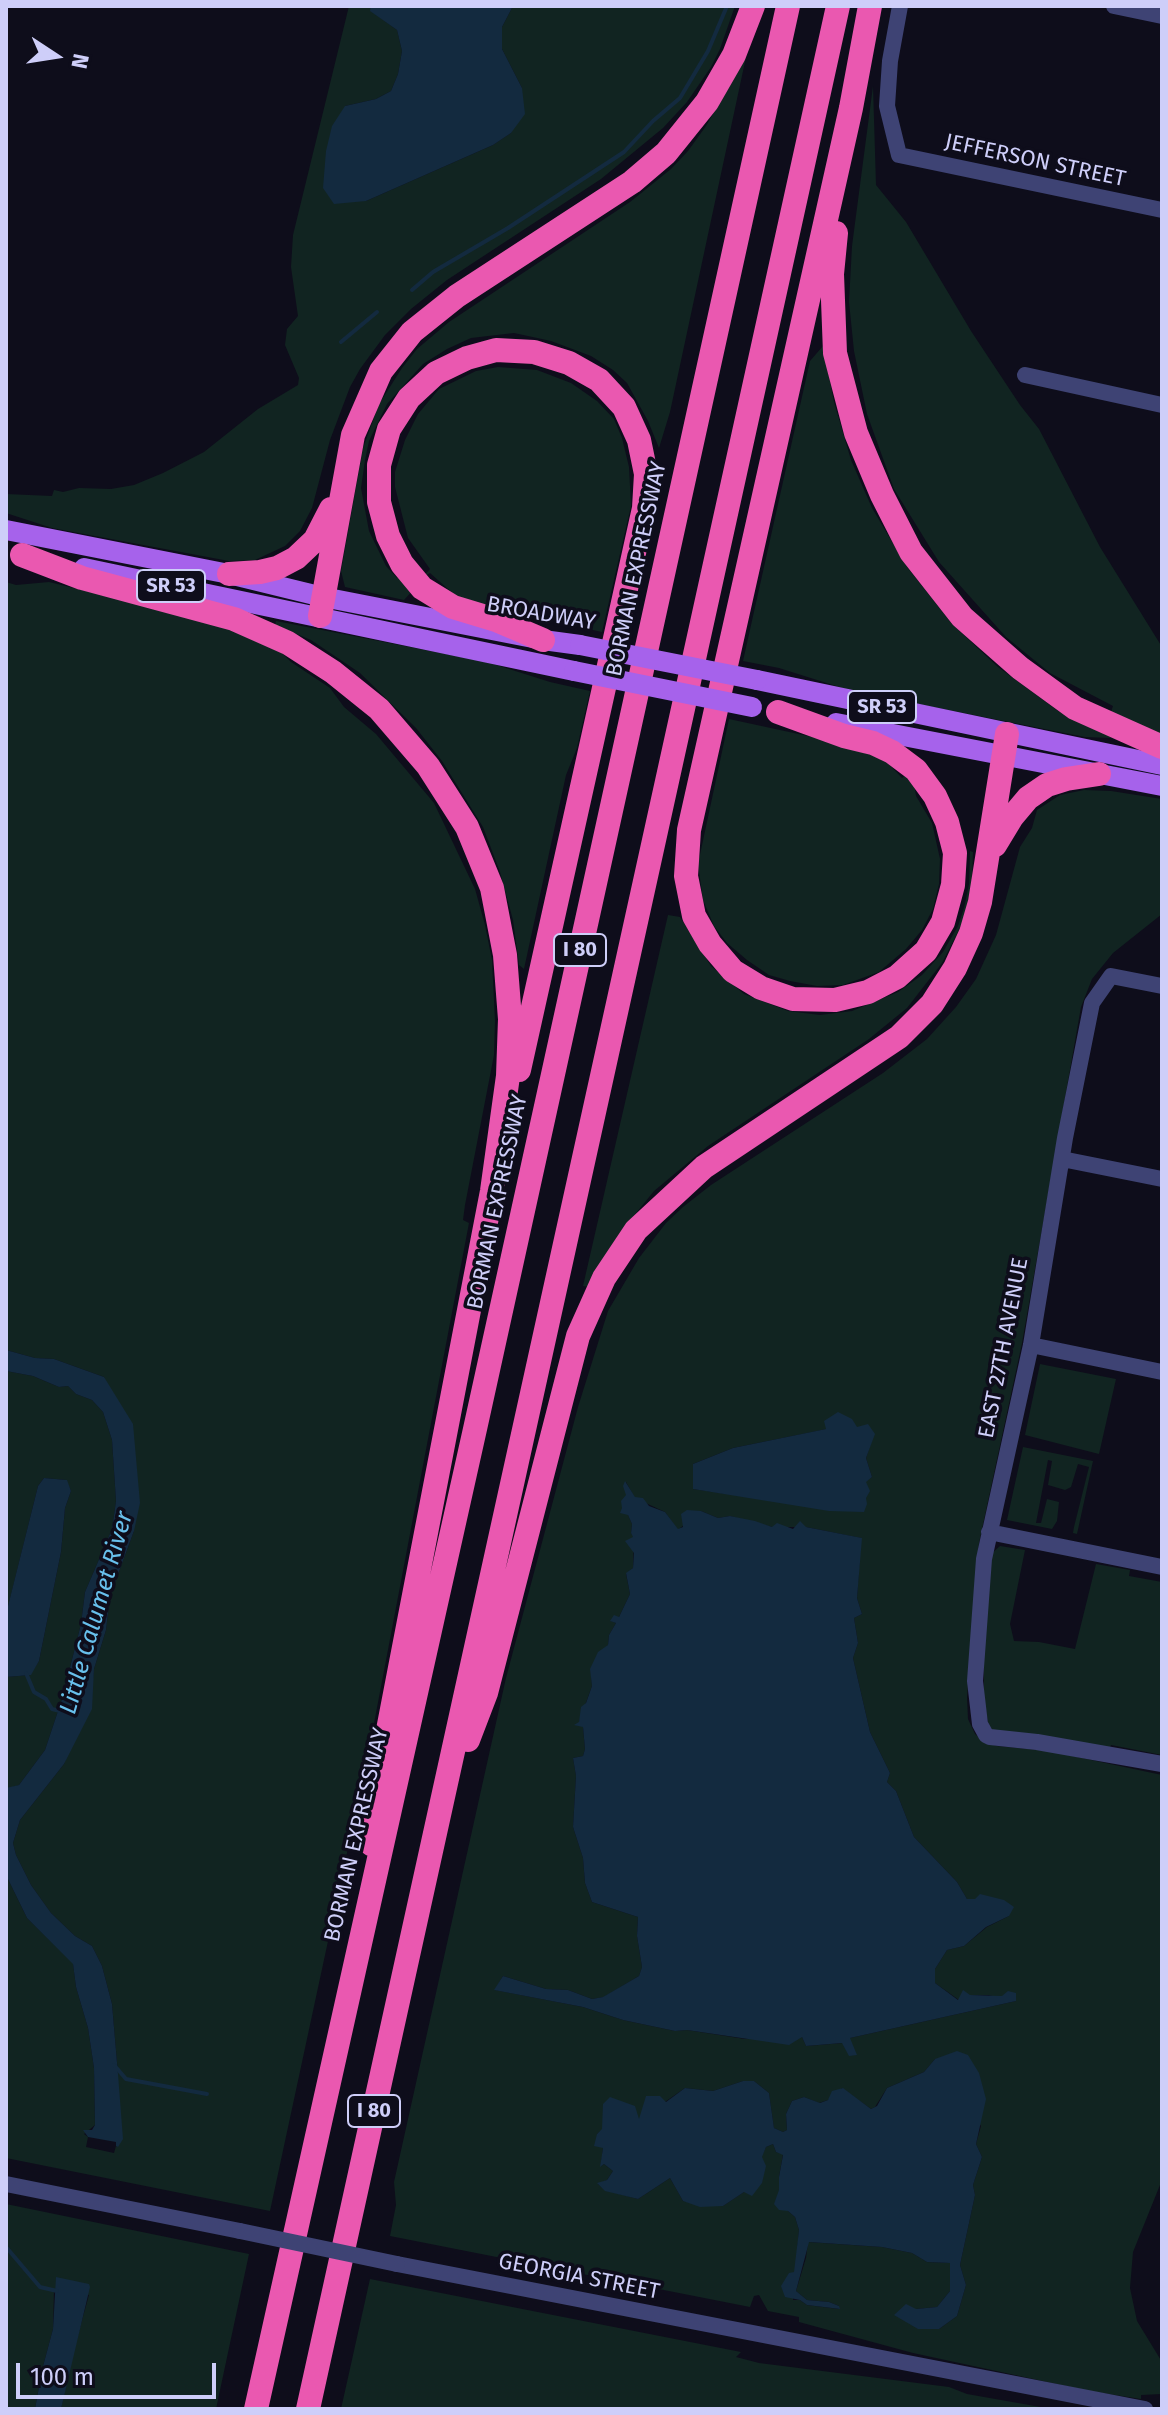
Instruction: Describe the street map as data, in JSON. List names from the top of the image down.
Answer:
{
  "streets": {
    "highway": ["BORMAN EXPRESSWAY", "I 80"],
    "main road": ["SR 53", "BROADWAY"],
    "street": ["JEFFERSON STREET", "EAST 27TH AVENUE", "GEORGIA STREET"]
  },
  "water": ["Little Calumet River"],
  "scale_bar": "100 m",
  "north": "right"
}
